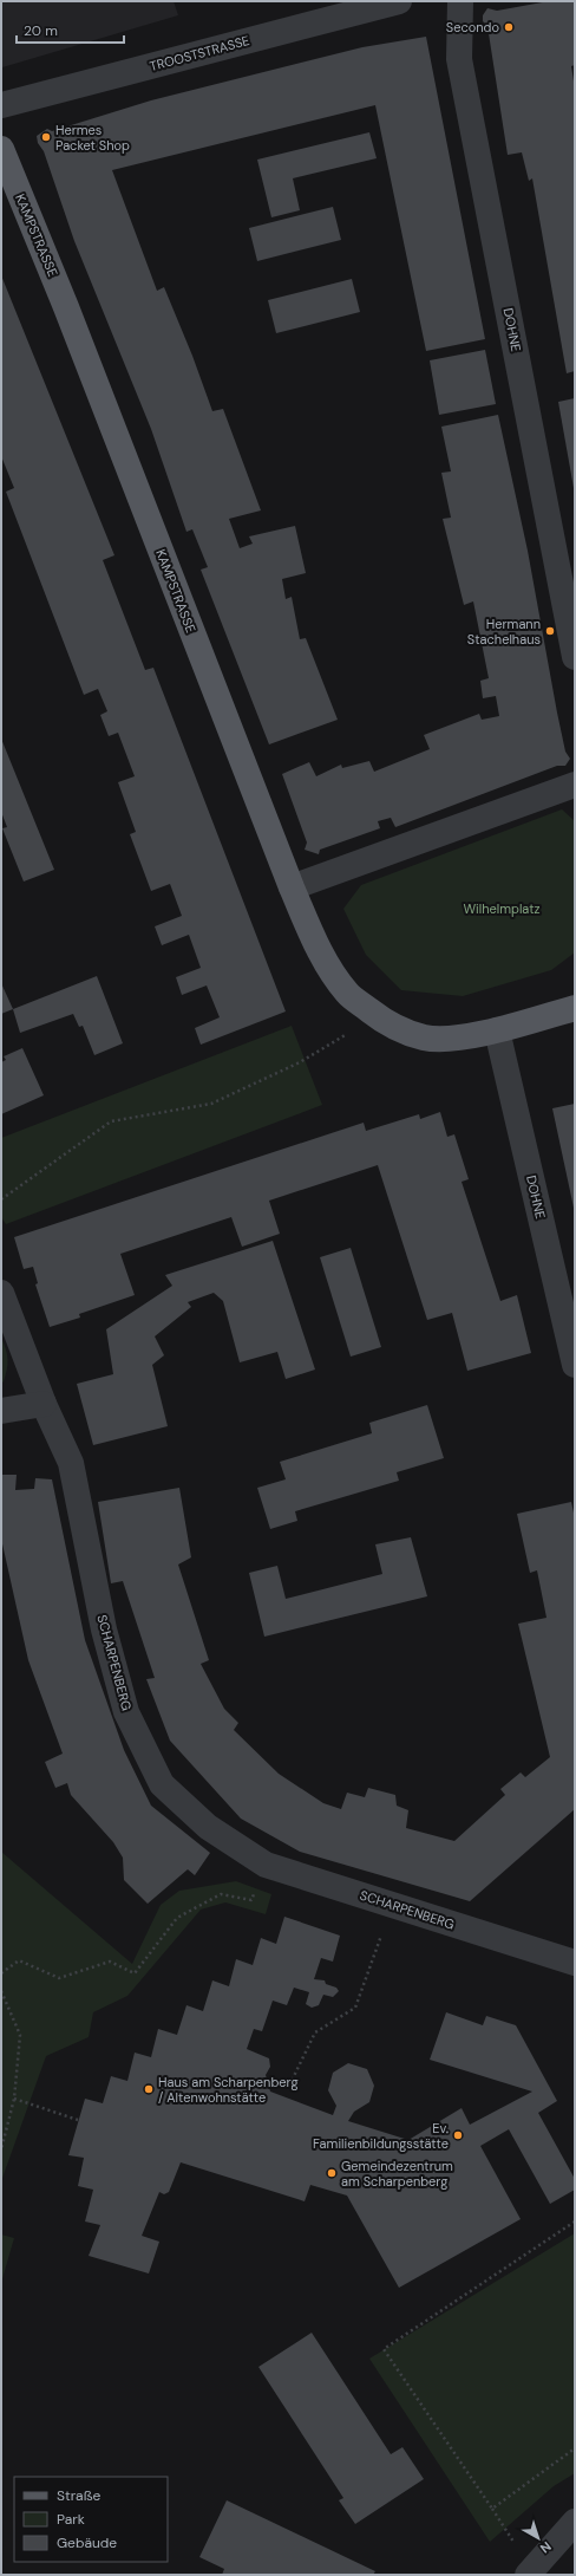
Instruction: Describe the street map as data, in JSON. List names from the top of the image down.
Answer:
{
  "streets": {
    "main road": ["KAMPSTRASSE"],
    "street": ["TROOSTSTRASSE", "DOHNE", "SCHARPENBERG"]
  },
  "crossings": [
    ["KAMPSTRASSE", "DOHNE"]
  ],
  "parks": ["Wilhelmplatz"],
  "places": [
    "Secondo",
    "Hermes Packet Shop",
    "Hermann Stachelhaus",
    "Haus am Scharpenberg / Altenwohnstätte",
    "Ev. Familienbildungsstätte",
    "Gemeindezentrum am Scharpenberg"
  ],
  "legend": ["Straße", "Park", "Gebäude"],
  "scale_bar": "20 m",
  "north": "bottom right"
}
